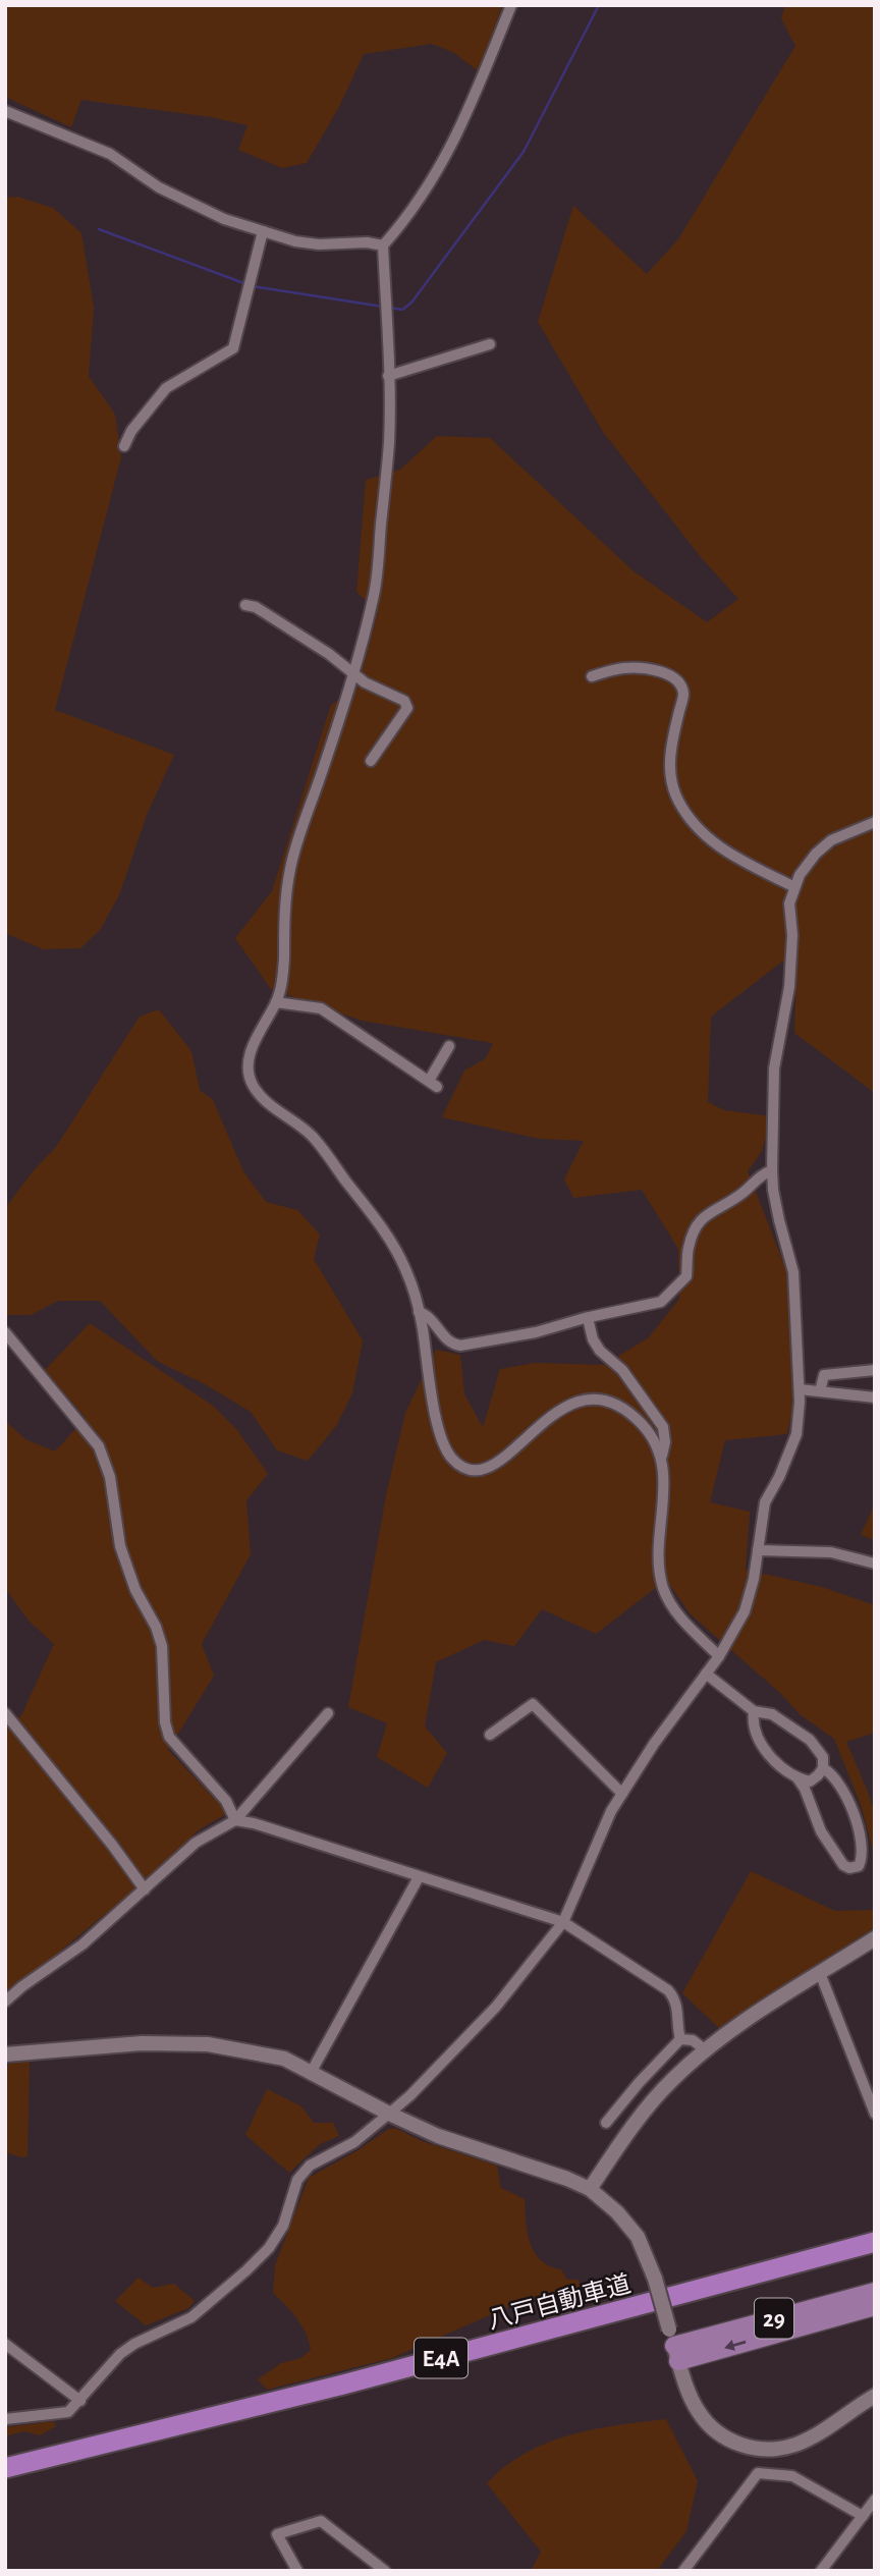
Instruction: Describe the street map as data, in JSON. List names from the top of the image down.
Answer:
{
  "streets": {
    "highway": ["八戸自動車道", "E4A"],
    "main road": ["29"]
  }
}
